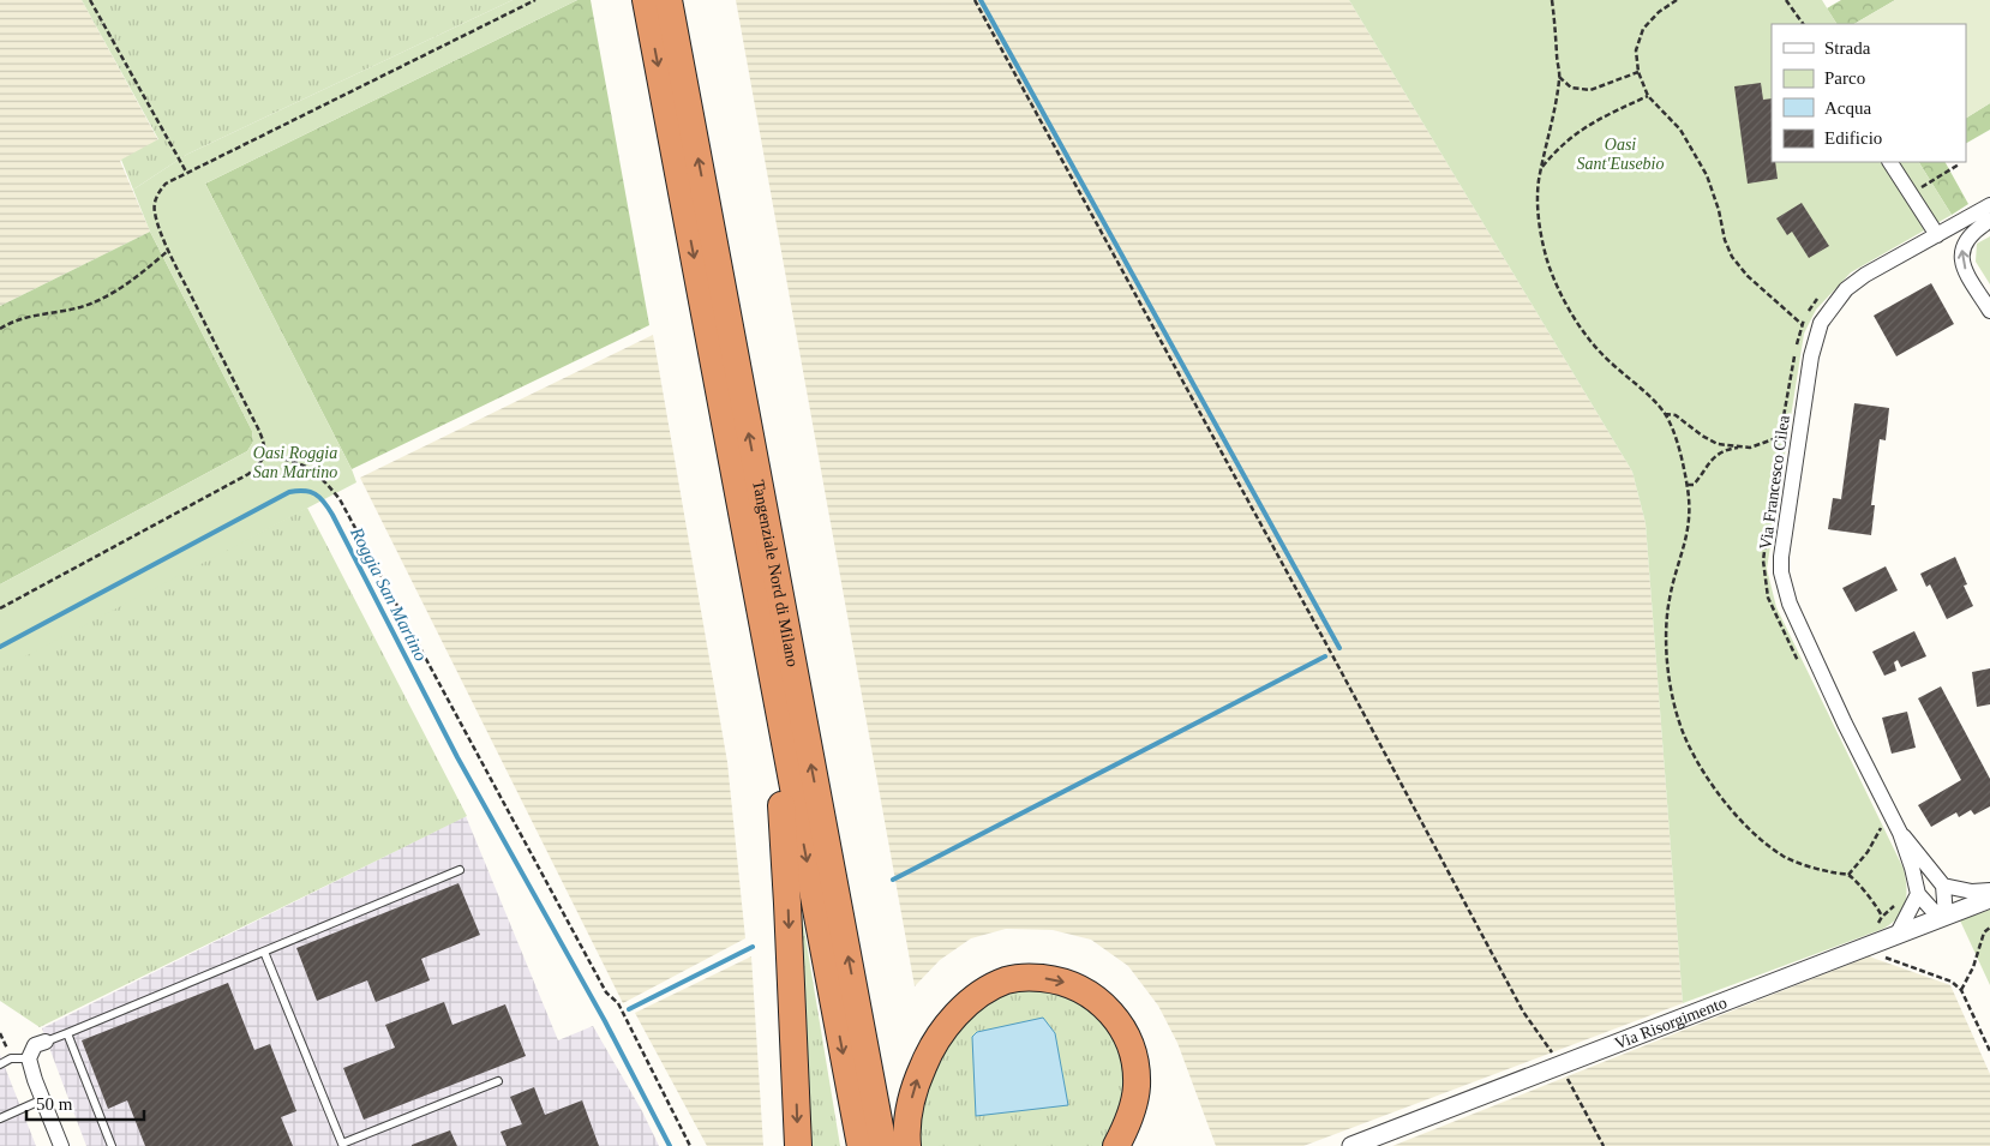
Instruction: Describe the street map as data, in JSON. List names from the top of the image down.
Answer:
{
  "streets": {
    "highway": ["Tangenziale Nord di Milano"],
    "street": ["Via Francesco Cilea", "Via Risorgimento"]
  },
  "crossings": [
    ["Via Francesco Cilea", "Via Risorgimento"]
  ],
  "water": ["Roggia San Martino"],
  "parks": ["Oasi Sant'Eusebio", "Oasi Roggia San Martino"],
  "legend": [
    "Strada",
    "Parco",
    "Acqua",
    "Edificio"
  ],
  "scale_bar": "50 m"
}
